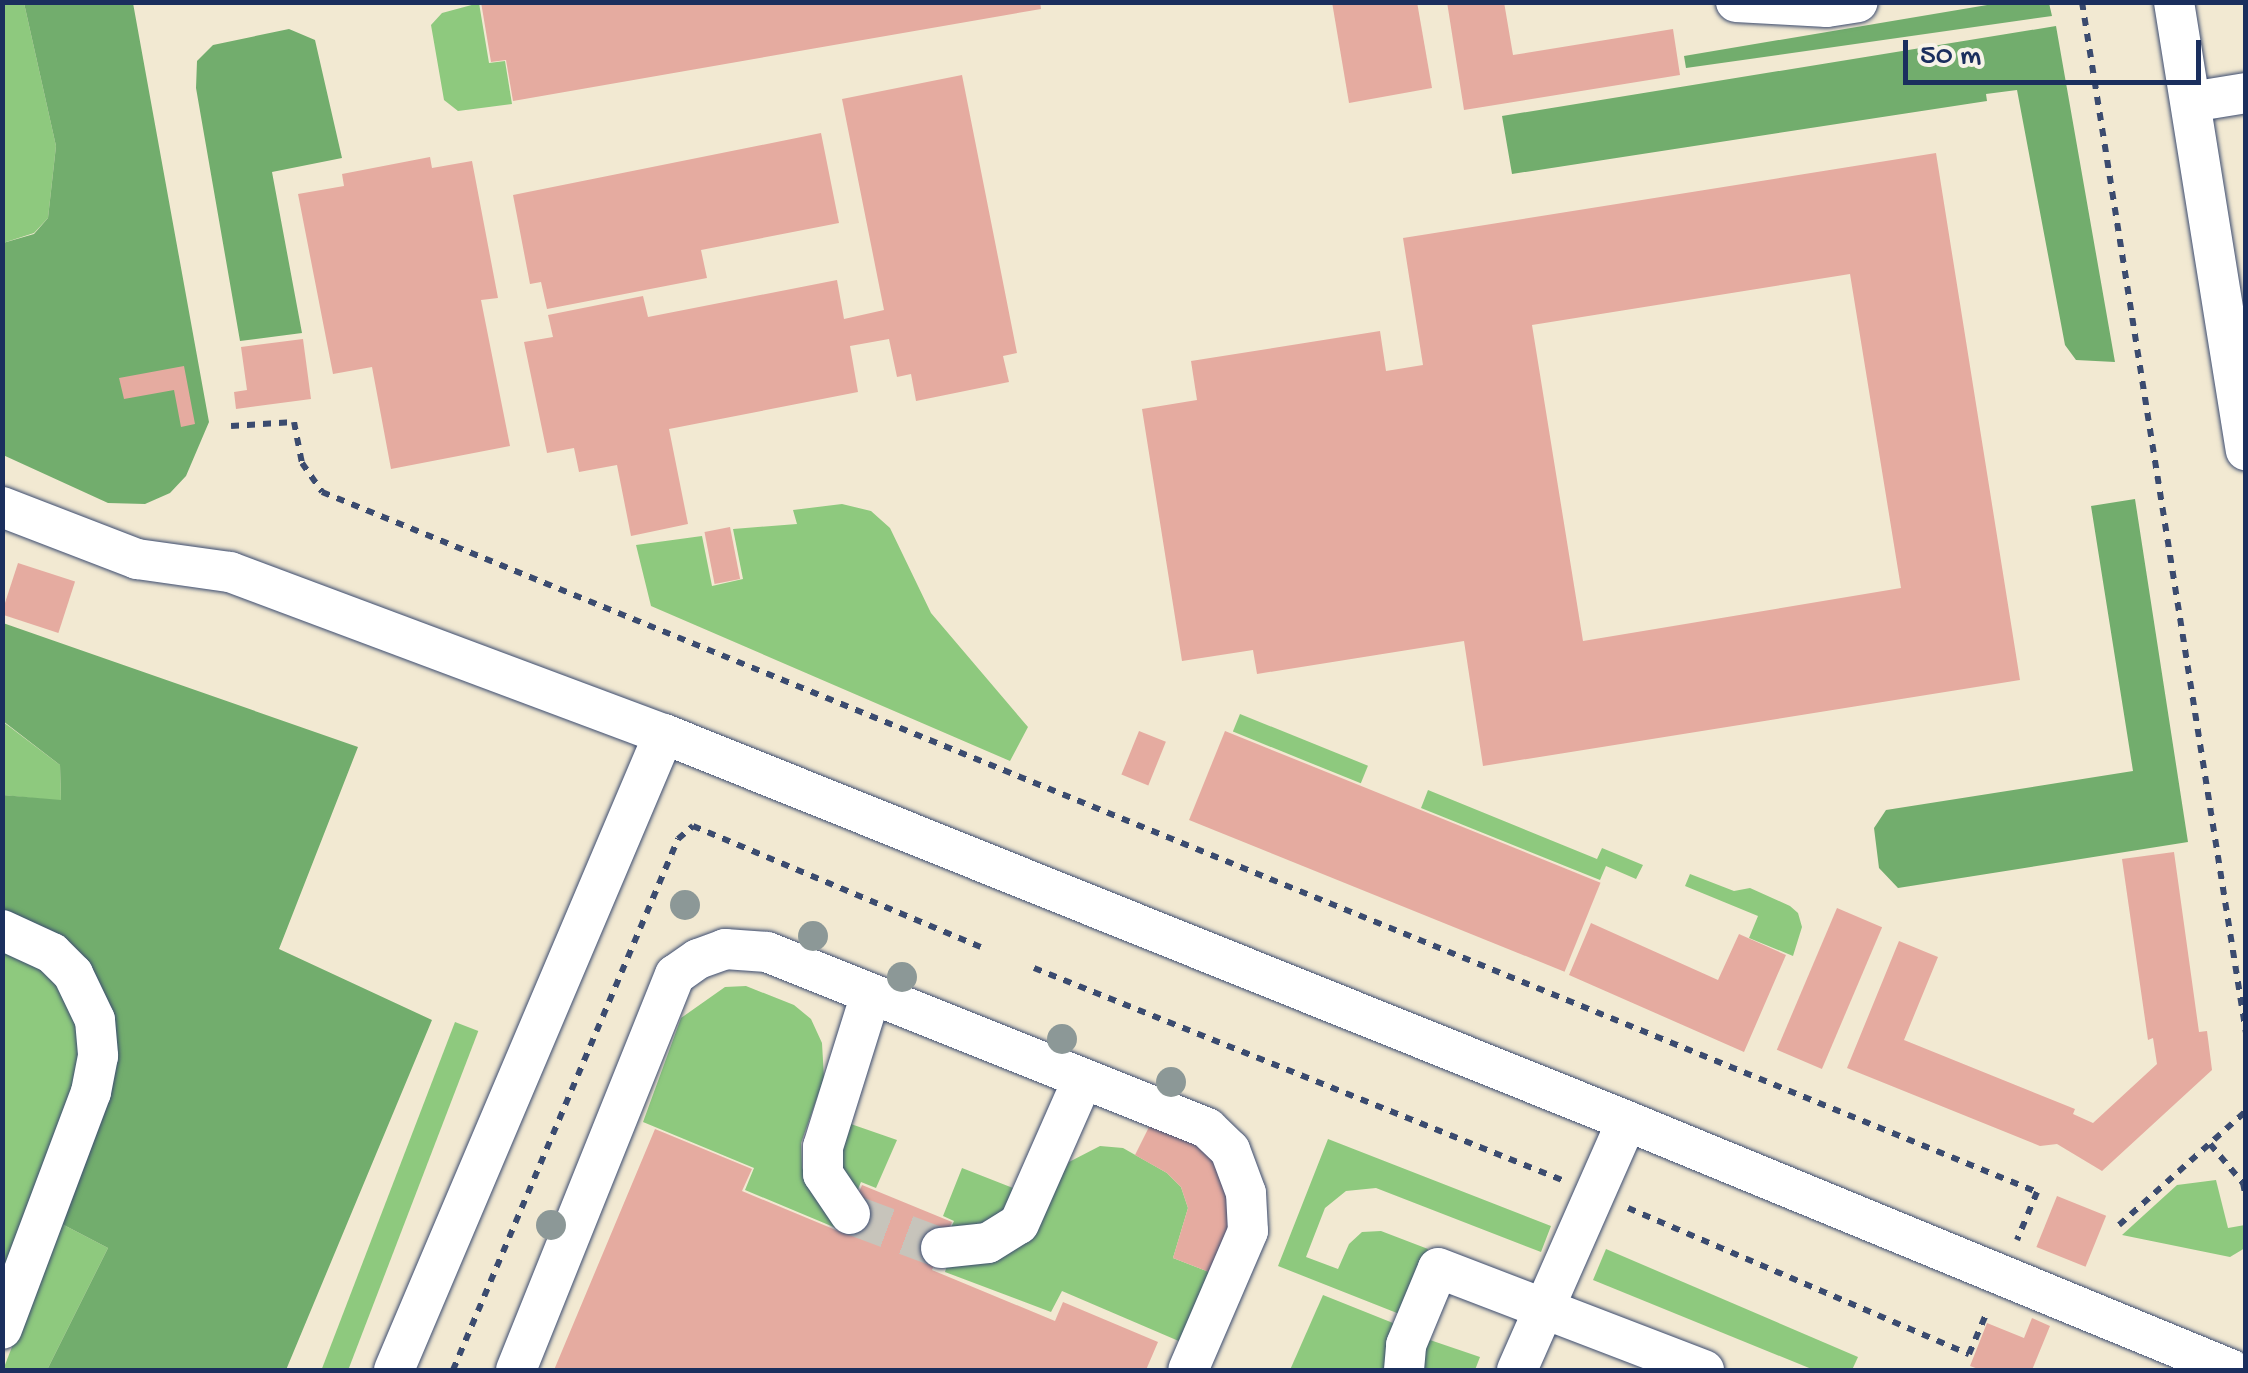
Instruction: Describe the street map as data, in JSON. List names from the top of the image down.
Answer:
{
  "scale_bar": "50 m"
}
